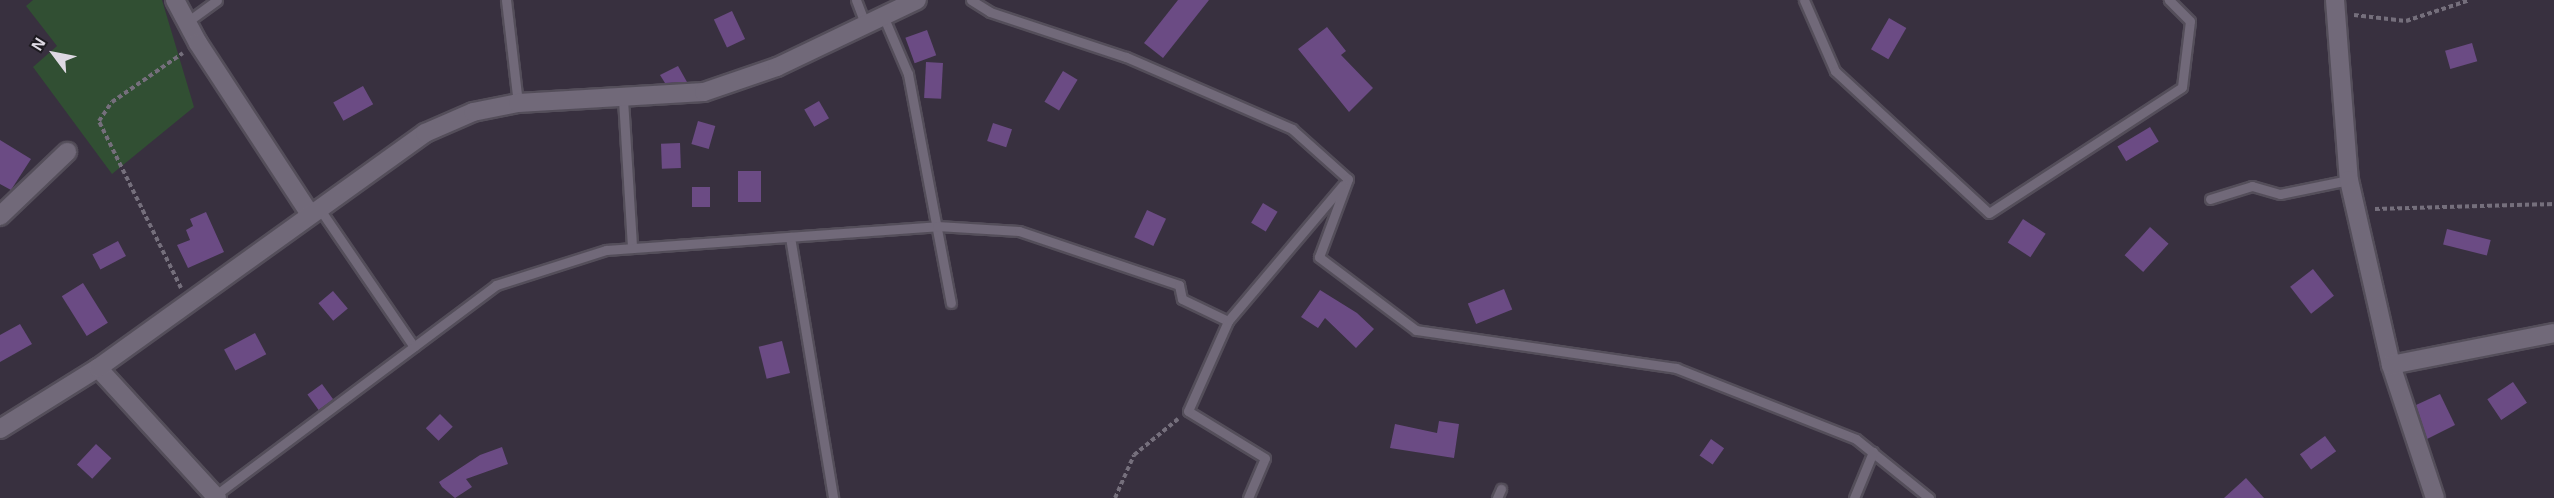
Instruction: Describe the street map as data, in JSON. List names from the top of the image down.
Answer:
{
  "north": "top left"
}
